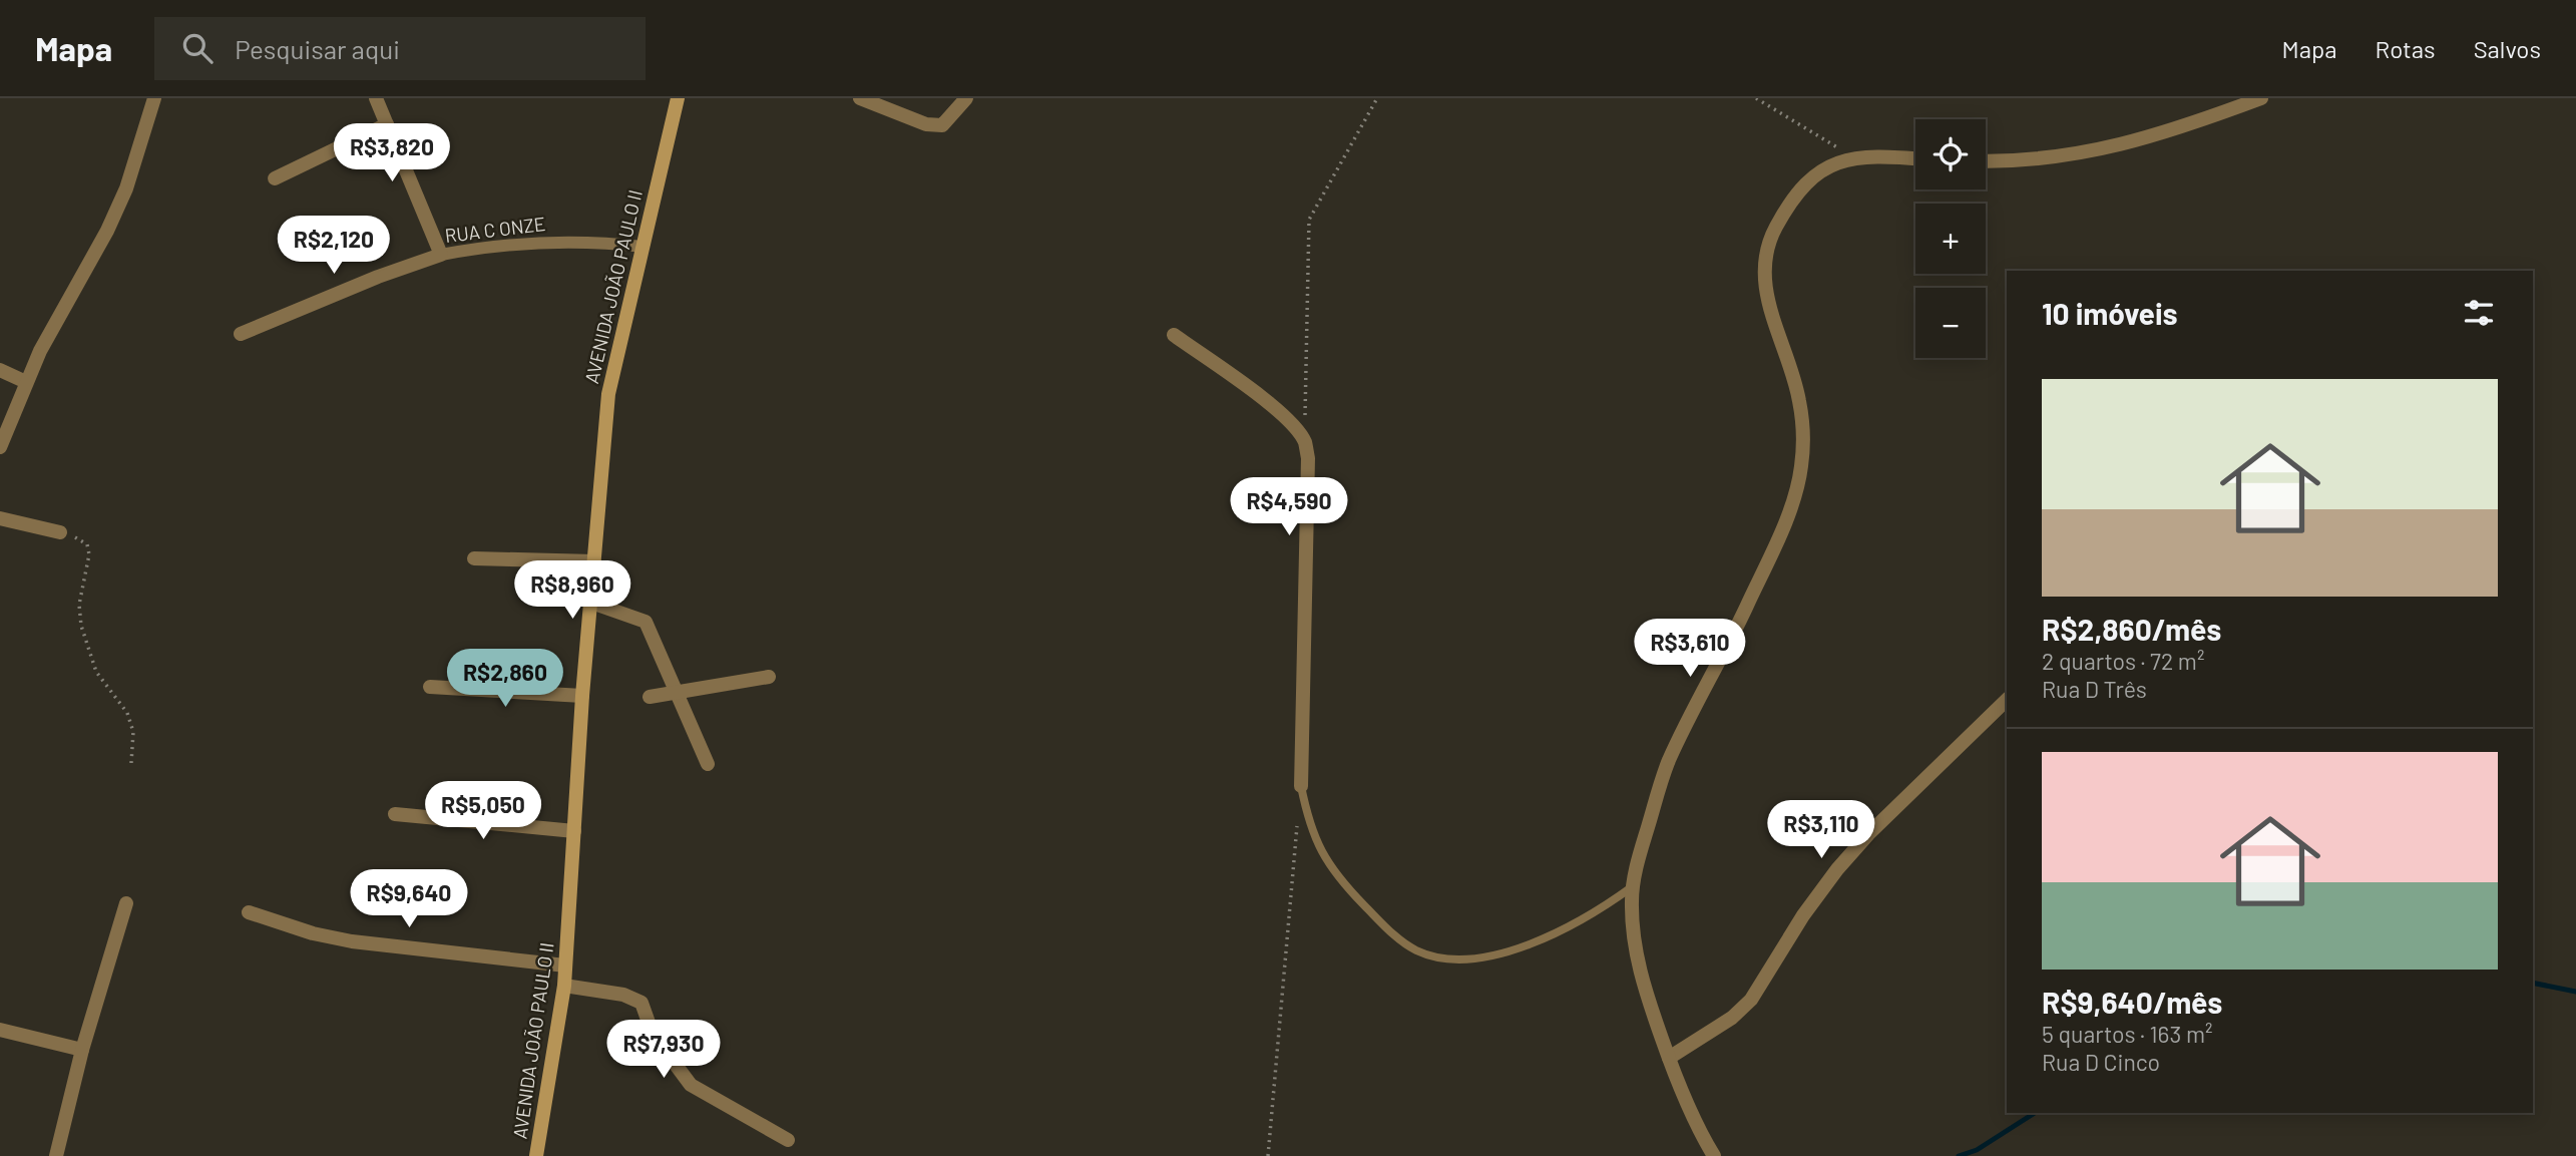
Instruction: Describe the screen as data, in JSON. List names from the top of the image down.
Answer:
{
  "streets": {
    "main road": ["AVENIDA JOÃO PAULO II"],
    "street": ["RUA C ONZE"]
  },
  "crossings": [
    ["RUA C ONZE", "AVENIDA JOÃO PAULO II"]
  ],
  "page": {
    "header": "Mapa",
    "search": "Pesquisar aqui",
    "nav": ["Mapa", "Rotas", "Salvos"],
    "map_buttons": ["+", "−"],
    "price": [
      "R$3,820",
      "R$2,120",
      "R$4,590",
      "R$8,960",
      "R$3,610",
      "R$2,860",
      "R$5,050",
      "R$3,110",
      "R$9,640",
      "R$7,930"
    ],
    "heading": "10 imóveis",
    "list": [
      {
        "name": "R$2,860/mês",
        "note": "2 quartos · 72 m² · Rua D Três"
      },
      {
        "name": "R$9,640/mês",
        "note": "5 quartos · 163 m² · Rua D Cinco"
      }
    ]
  }
}
